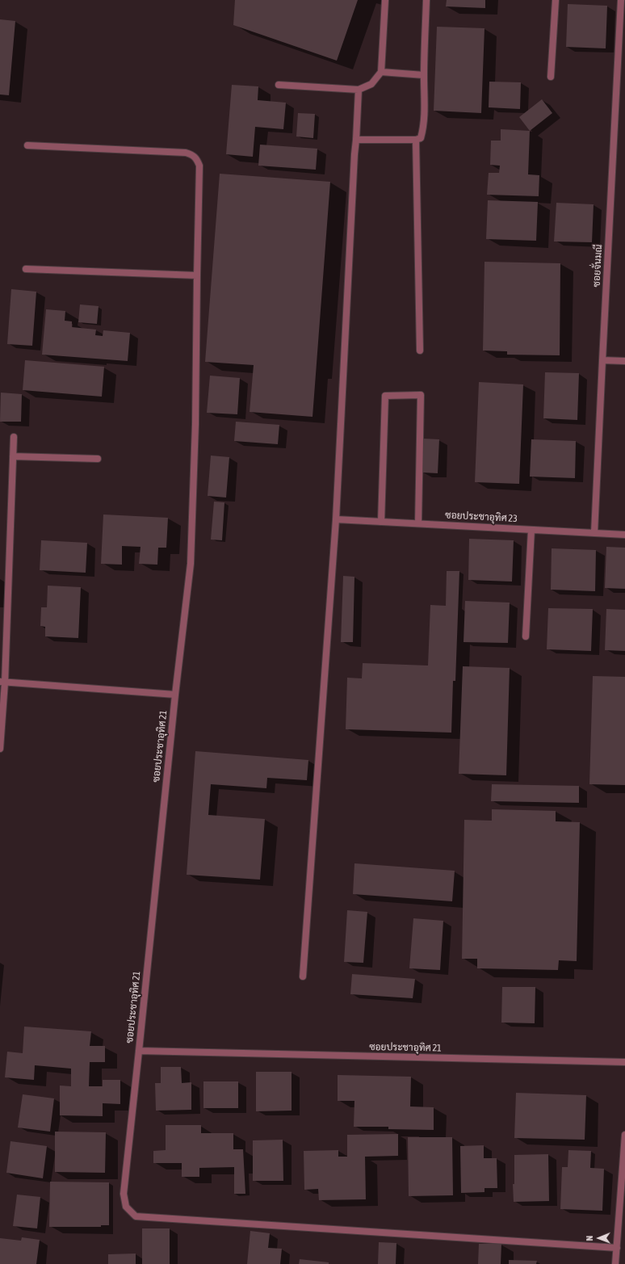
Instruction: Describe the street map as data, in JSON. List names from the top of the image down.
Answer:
{
  "streets": {
    "street": ["ซอยจั่นมณี", "ซอยประชาอุทิศ 23", "ซอยประชาอุทิศ 21"]
  },
  "crossings": [
    ["ซอยจั่นมณี", "ซอยประชาอุทิศ 23"]
  ],
  "north": "left"
}
